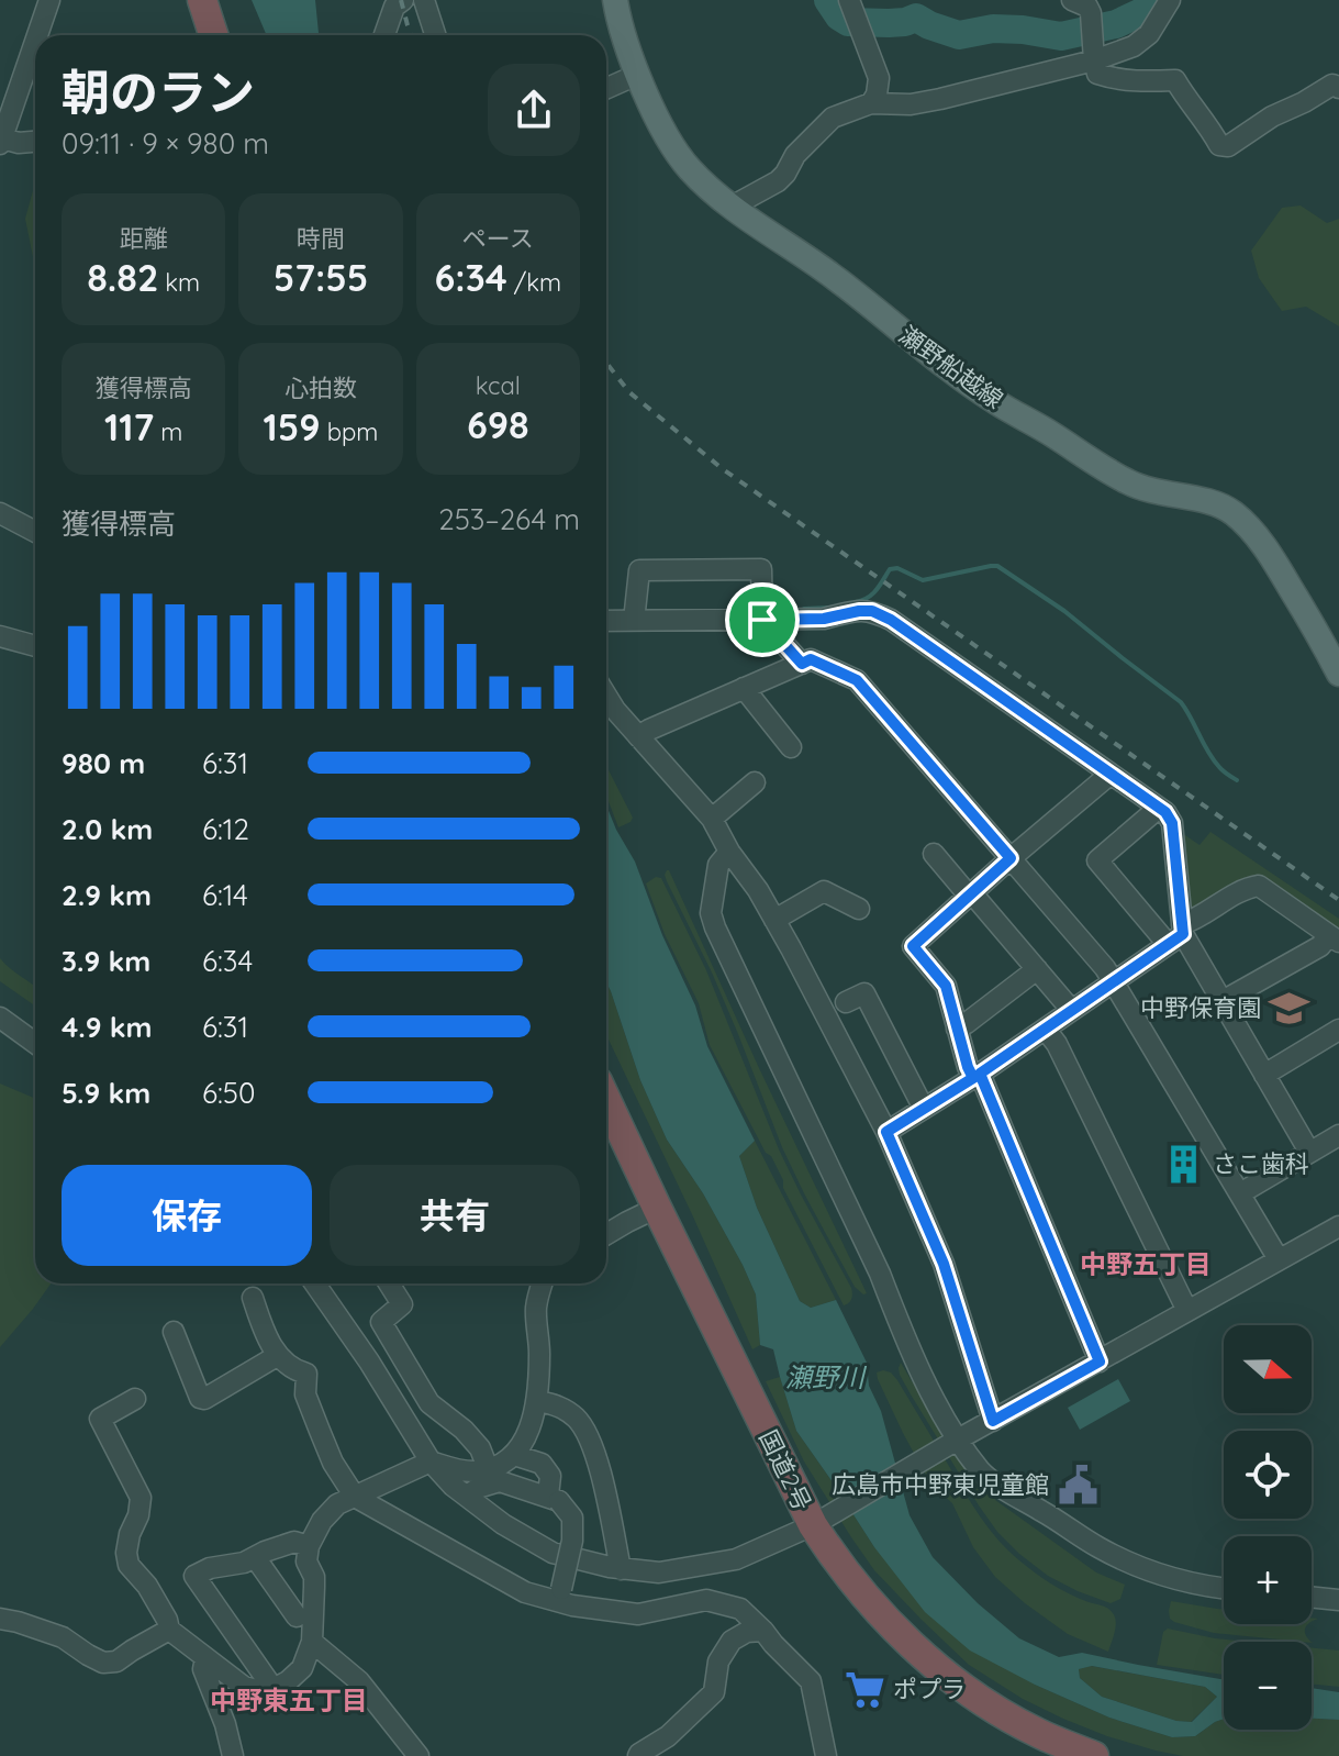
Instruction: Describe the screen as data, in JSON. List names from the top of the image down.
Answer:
{
  "streets": {
    "highway": ["国道2号"],
    "main road": ["瀬野船越線"]
  },
  "districts": ["中野五丁目", "中野東五丁目"],
  "water": ["瀬野川"],
  "places": {
    "school or university": ["中野保育園"],
    "building": ["さこ歯科"],
    "public building": ["広島市中野東児童館"],
    "supermarket": ["ポプラ"]
  },
  "north": "right",
  "page": {
    "heading": ["朝のラン", "09:11 · 9 × 980 m"],
    "stats": [
      ["距離", "8.82 km"],
      ["時間", "57:55"],
      ["ペース", "6:34 /km"],
      ["獲得標高", "117 m"],
      ["心拍数", "159 bpm"],
      ["kcal", "698"]
    ],
    "chart": ["獲得標高", "253–264 m"],
    "list": [
      {
        "name": "980 m",
        "note": "6:31"
      },
      {
        "name": "2.0 km",
        "note": "6:12"
      },
      {
        "name": "2.9 km",
        "note": "6:14"
      },
      {
        "name": "3.9 km",
        "note": "6:34"
      },
      {
        "name": "4.9 km",
        "note": "6:31"
      },
      {
        "name": "5.9 km",
        "note": "6:50"
      }
    ],
    "buttons": ["保存", "共有"],
    "map_buttons": ["+", "−"]
  }
}
